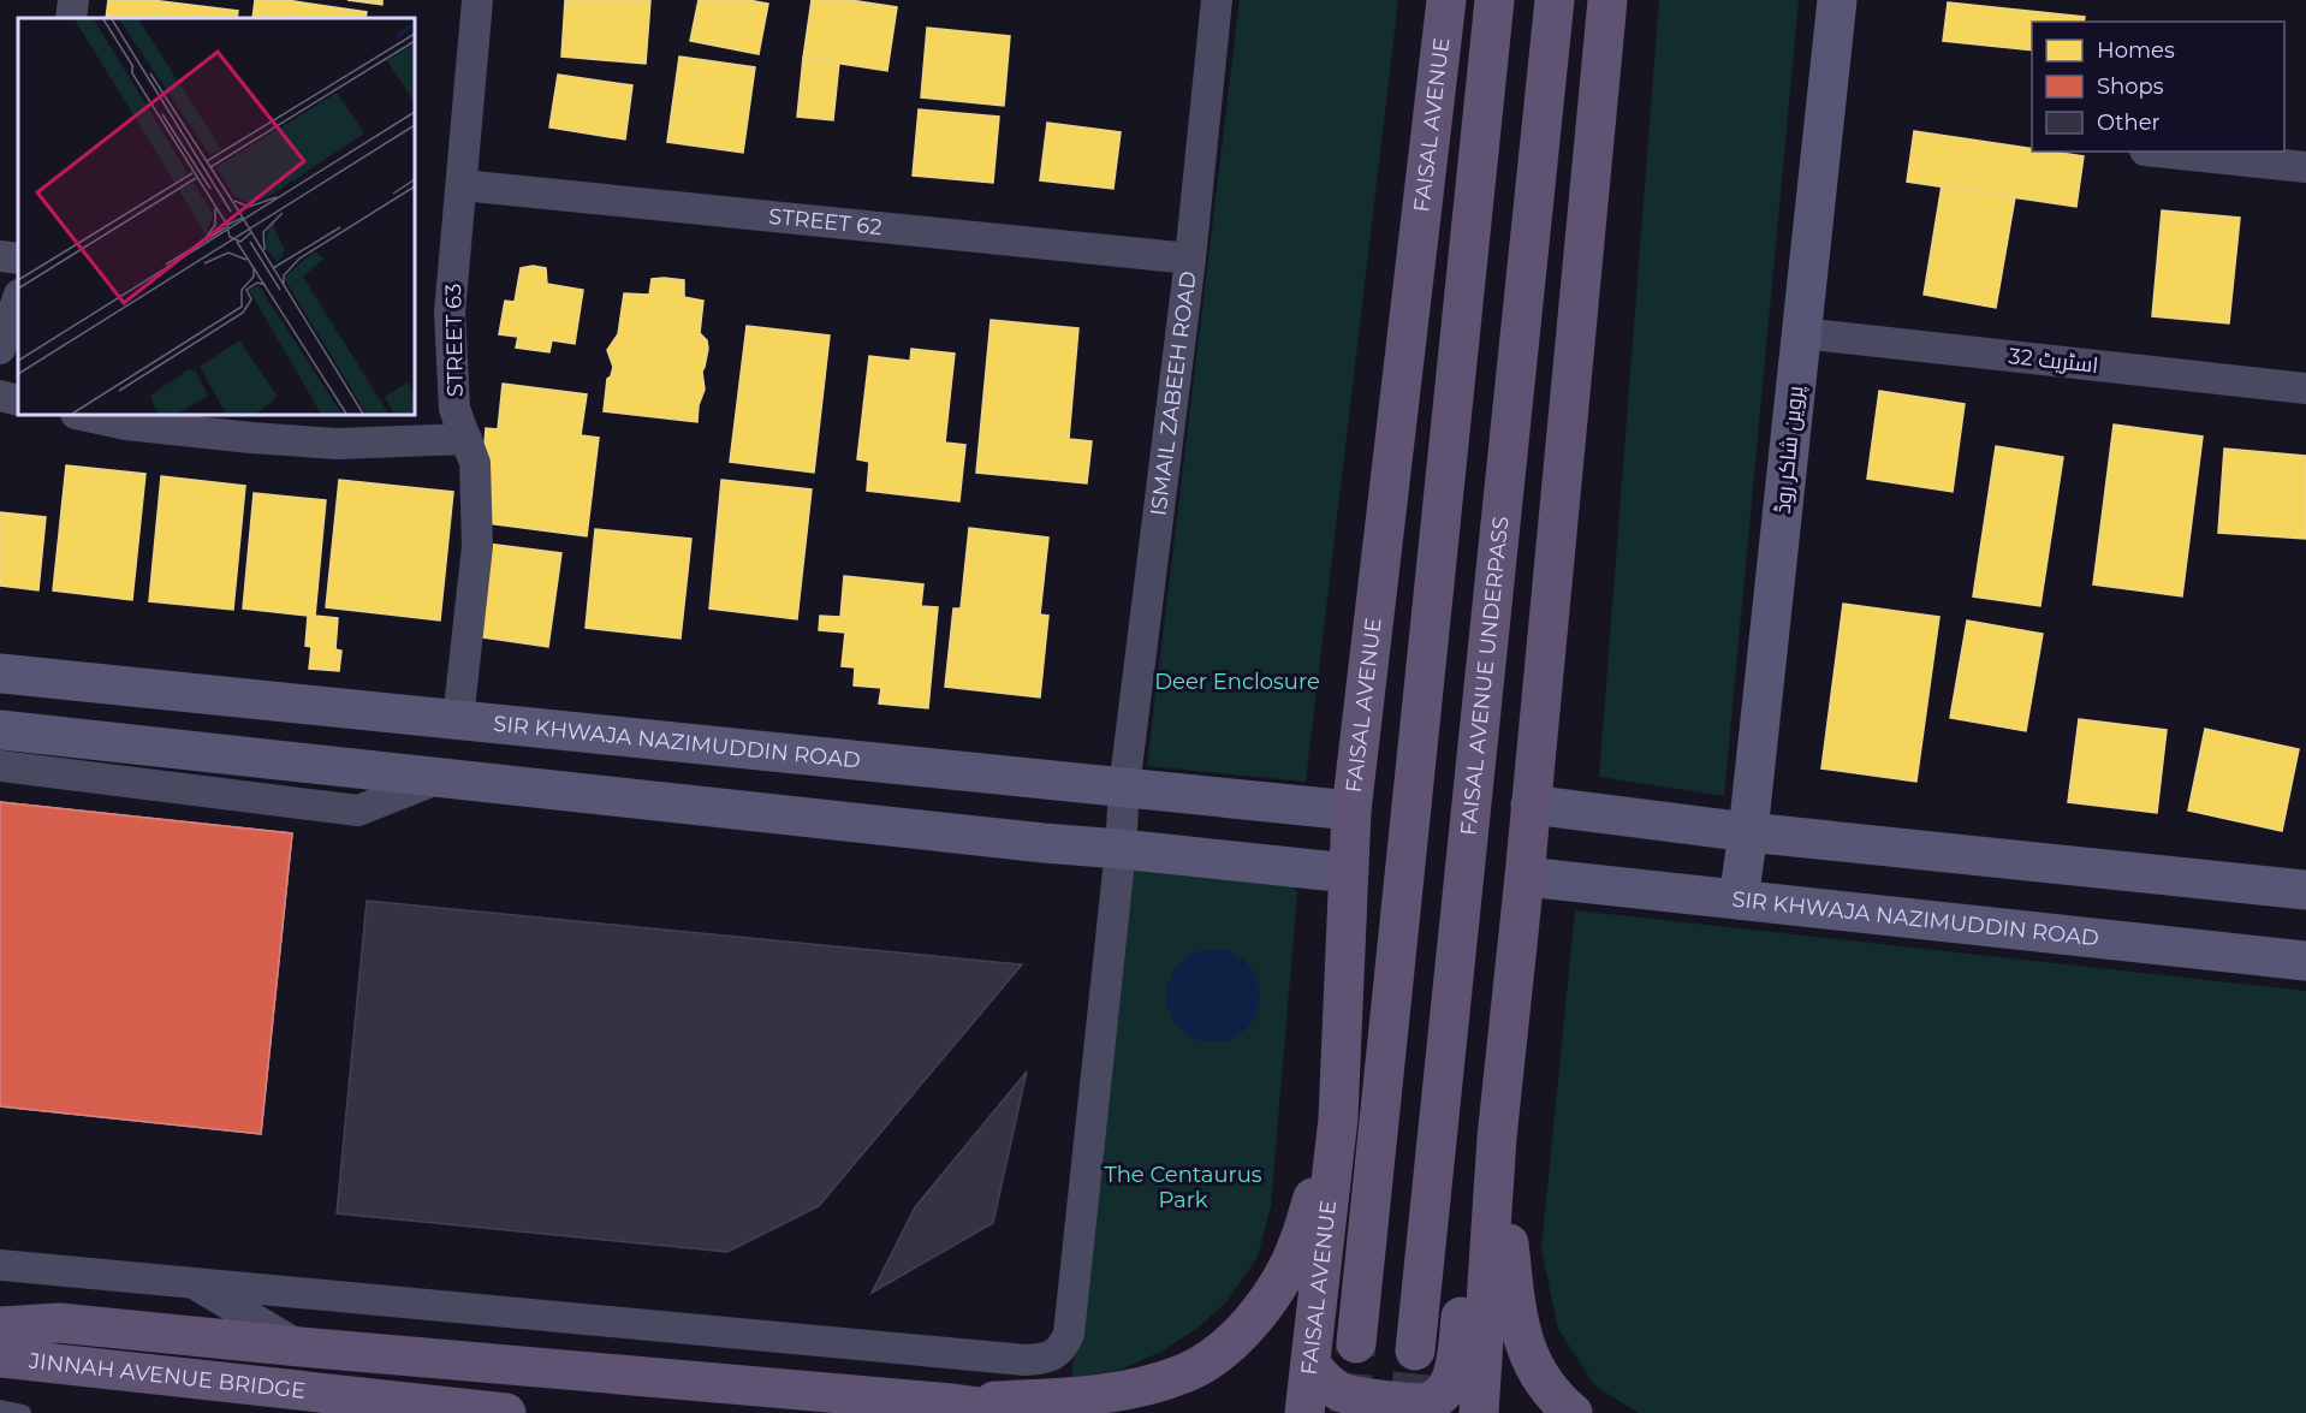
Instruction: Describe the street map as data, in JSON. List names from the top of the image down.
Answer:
{
  "streets": {
    "main road": [
      "FAISAL AVENUE",
      "پروین شاکر روڈ",
      "FAISAL AVENUE UNDERPASS",
      "SIR KHWAJA NAZIMUDDIN ROAD",
      "JINNAH AVENUE BRIDGE"
    ],
    "street": [
      "STREET 62",
      "STREET 63",
      "اسٹریٹ 32",
      "ISMAIL ZABEEH ROAD"
    ]
  },
  "crossings": [
    ["FAISAL AVENUE", "SIR KHWAJA NAZIMUDDIN ROAD"],
    ["STREET 62", "STREET 63"],
    ["STREET 62", "ISMAIL ZABEEH ROAD"],
    ["STREET 63", "SIR KHWAJA NAZIMUDDIN ROAD"],
    ["اسٹریٹ 32", "پروین شاکر روڈ"],
    ["ISMAIL ZABEEH ROAD", "SIR KHWAJA NAZIMUDDIN ROAD"],
    ["پروین شاکر روڈ", "SIR KHWAJA NAZIMUDDIN ROAD"]
  ],
  "parks": ["Deer Enclosure", "The Centaurus Park"],
  "legend": ["Homes", "Shops", "Other"]
}
